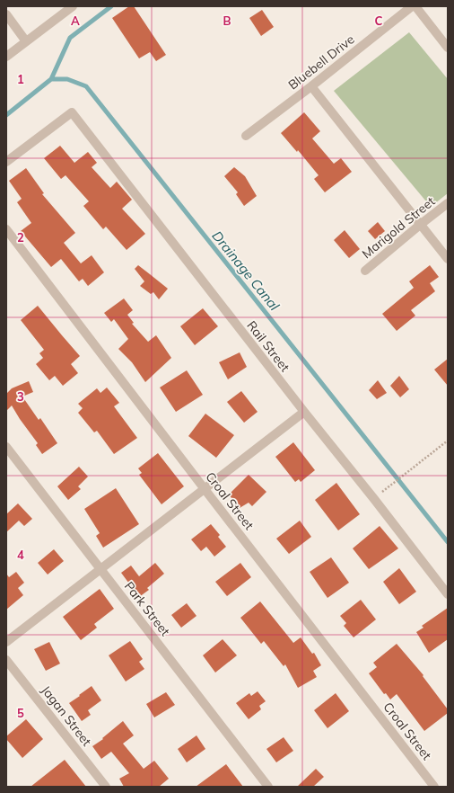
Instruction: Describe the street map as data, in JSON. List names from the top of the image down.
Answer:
{
  "streets": {
    "street": [
      "Bluebell Drive",
      "Marigold Street",
      "Rail Street",
      "Croal Street",
      "Park Street",
      "Jagan Street"
    ]
  },
  "water": ["Drainage Canal"],
  "grid": {
    "columns": ["A", "B", "C"],
    "rows": [
      "1",
      "2",
      "3",
      "4",
      "5"
    ]
  }
}
